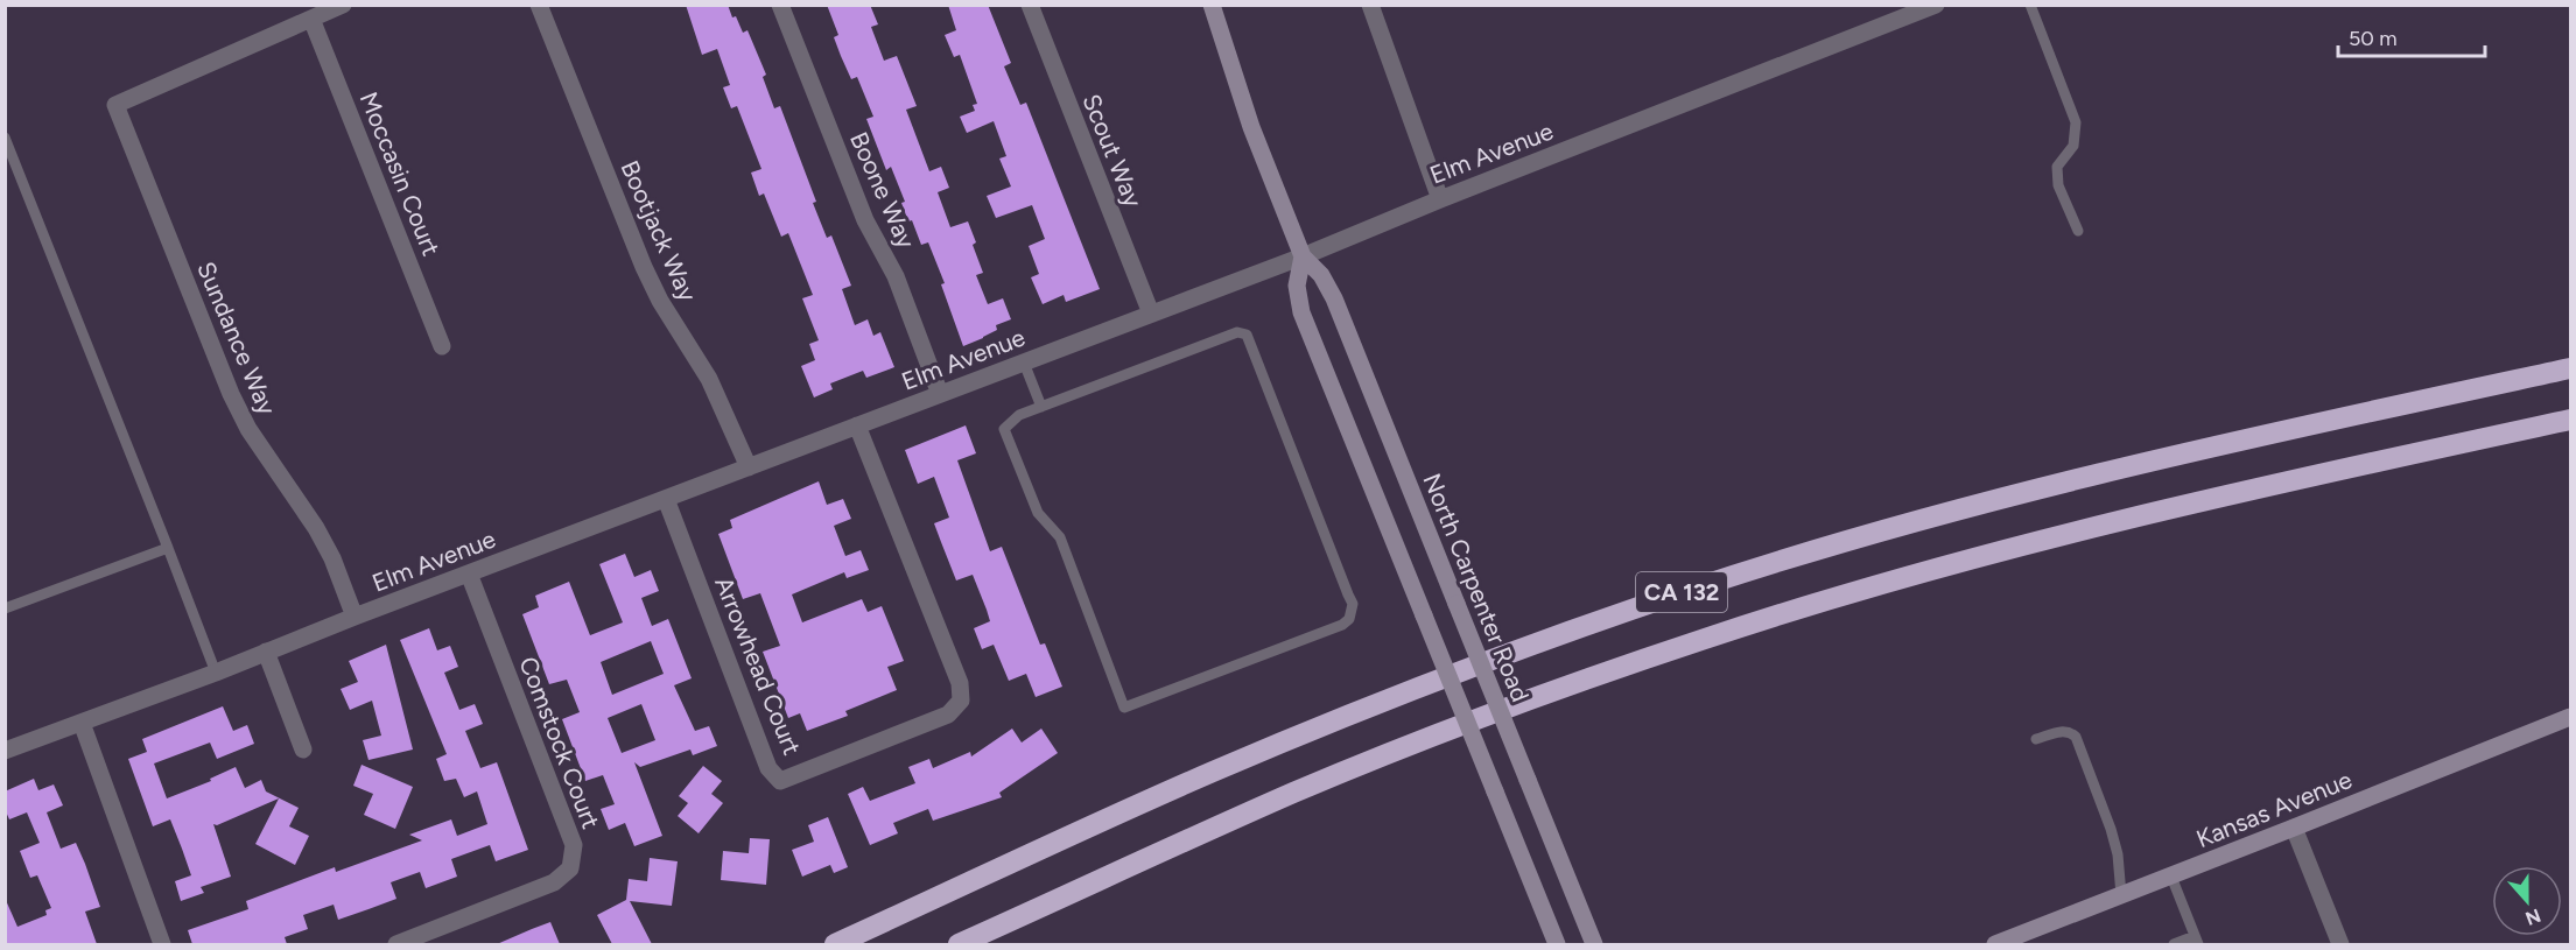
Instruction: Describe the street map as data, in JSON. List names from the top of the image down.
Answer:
{
  "streets": {
    "highway": ["CA 132"],
    "main road": ["North Carpenter Road", "Kansas Avenue"],
    "street": [
      "Scout Way",
      "Elm Avenue",
      "Moccasin Court",
      "Boone Way",
      "Bootjack Way",
      "Sundance Way",
      "Arrowhead Court",
      "Comstock Court"
    ]
  },
  "crossings": [
    ["Scout Way", "Elm Avenue"],
    ["Elm Avenue", "Boone Way"],
    ["Elm Avenue", "Bootjack Way"],
    ["Elm Avenue", "Sundance Way"],
    ["Elm Avenue", "North Carpenter Road"],
    ["Elm Avenue", "Arrowhead Court"],
    ["Elm Avenue", "Comstock Court"],
    ["Moccasin Court", "Sundance Way"]
  ],
  "scale_bar": "50 m",
  "north": "bottom"
}
